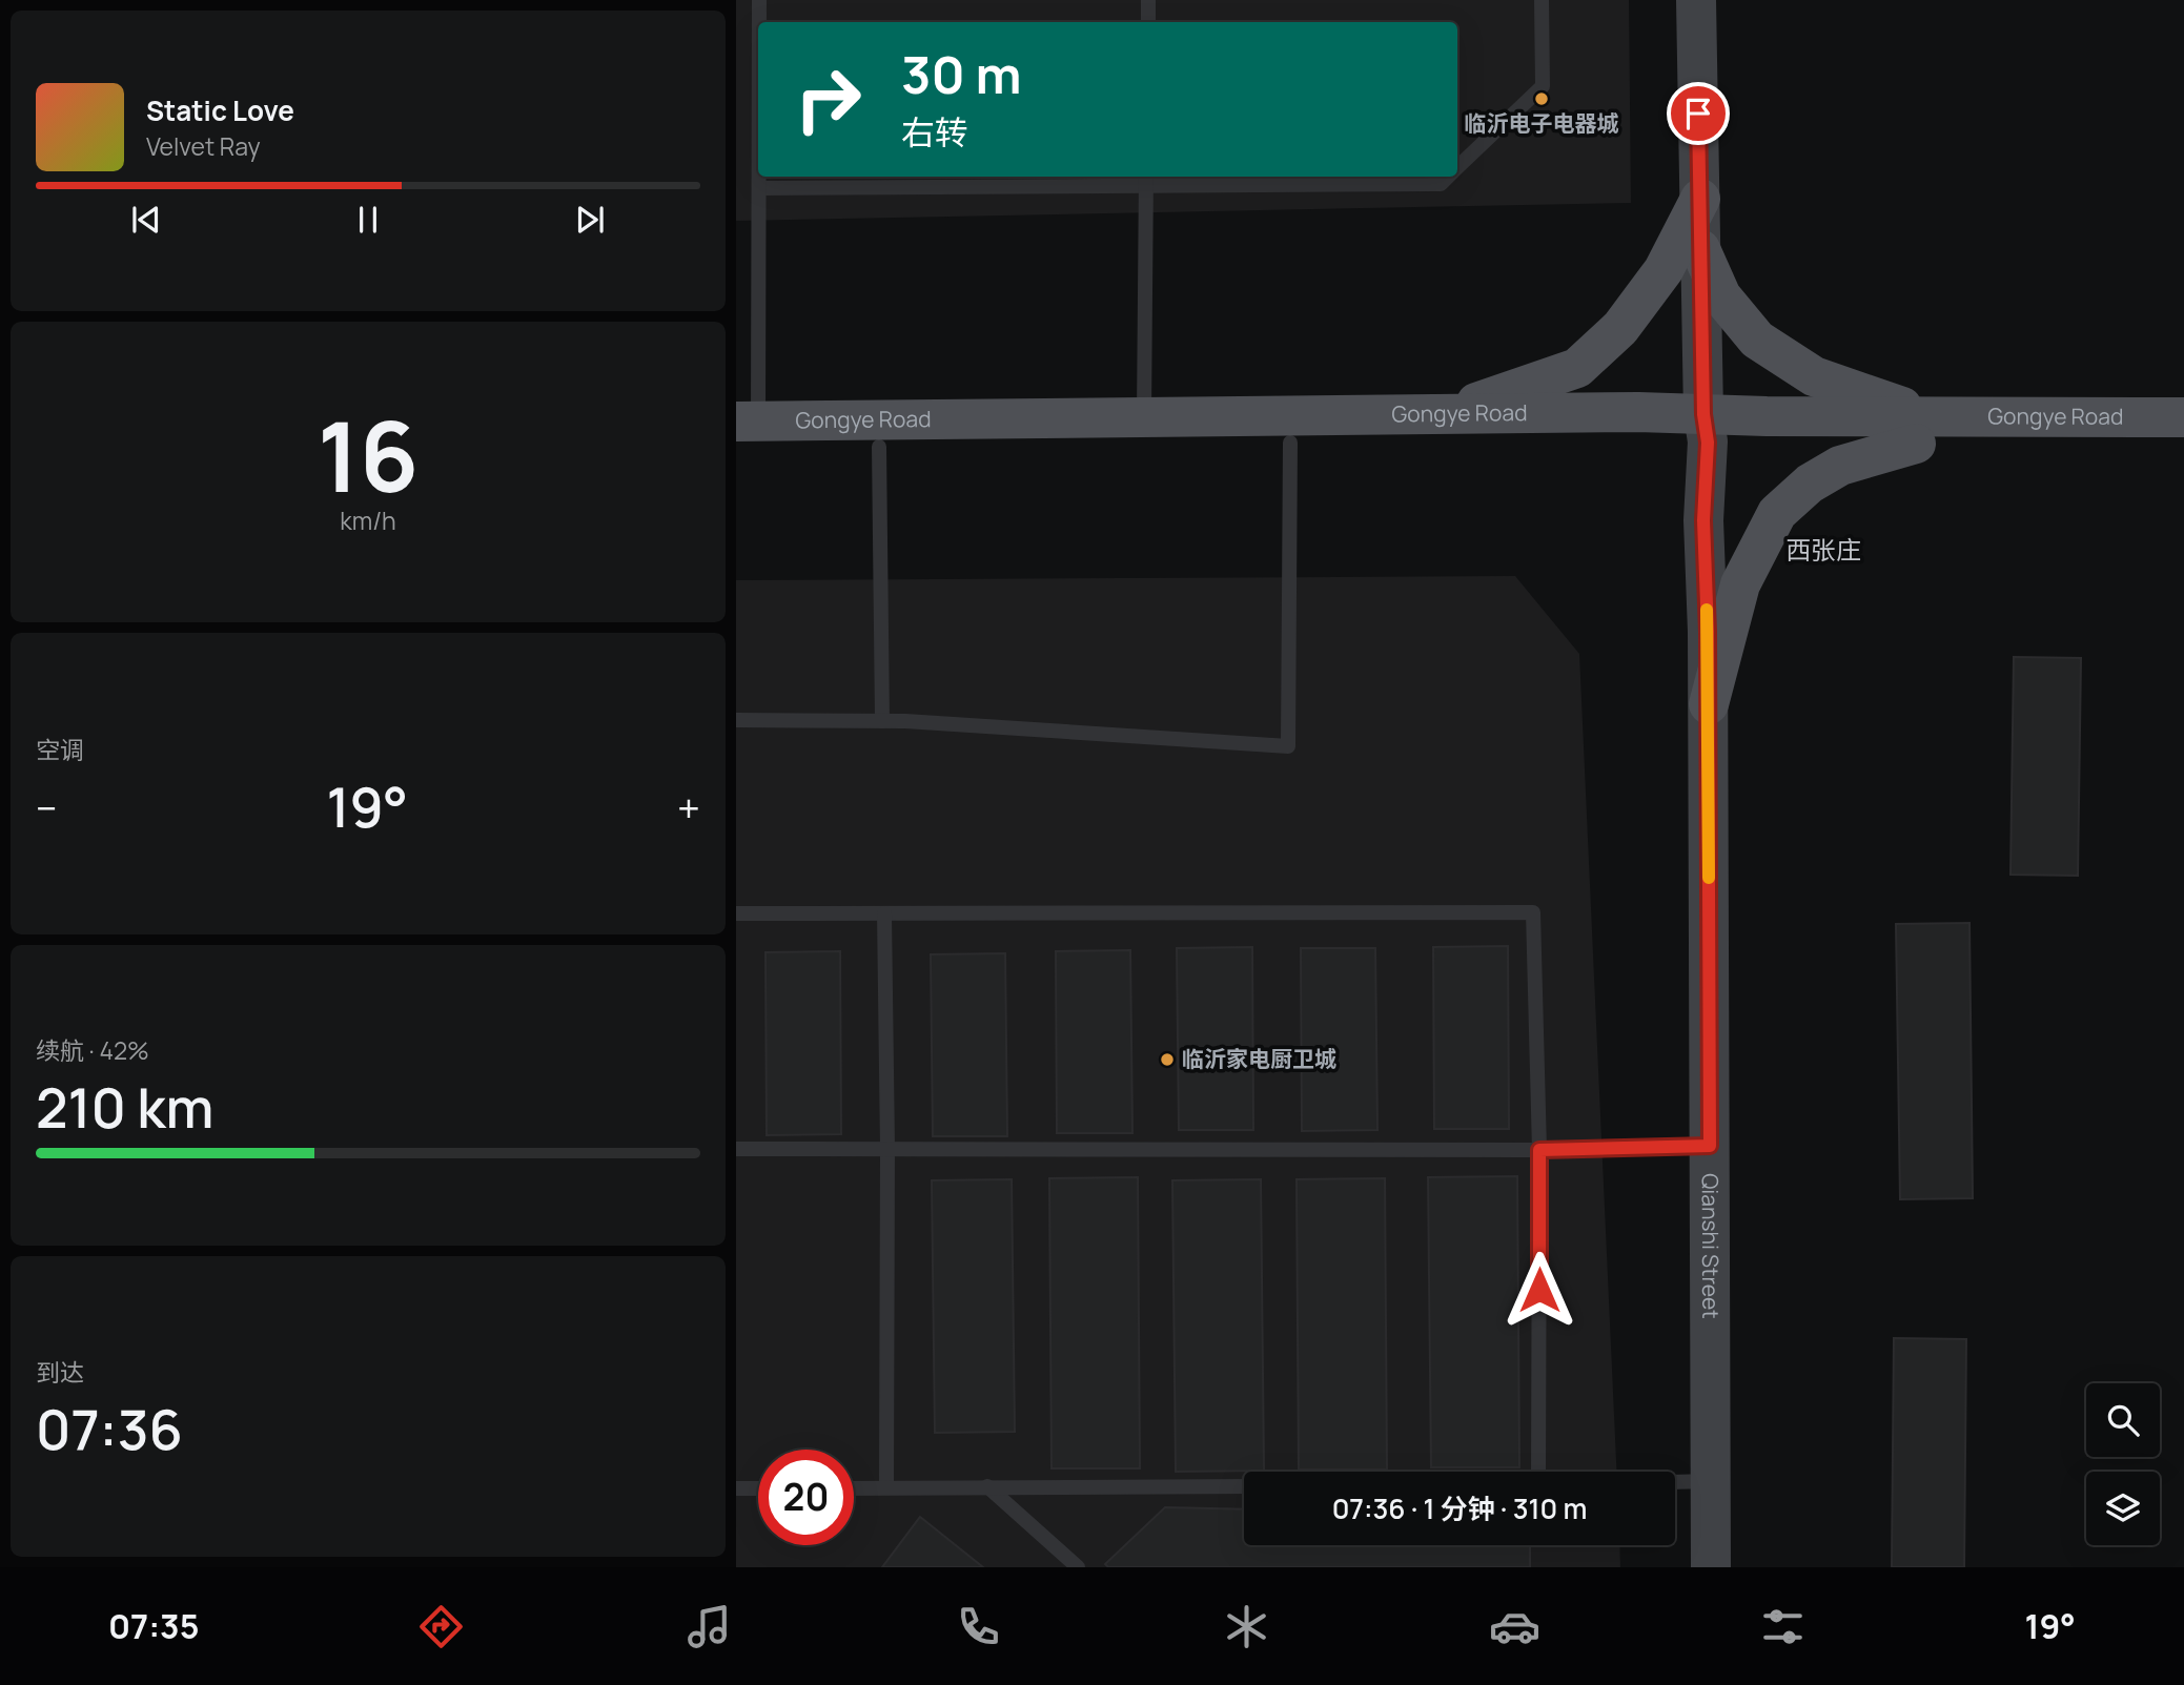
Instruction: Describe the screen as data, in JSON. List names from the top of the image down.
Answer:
{
  "streets": {
    "main road": ["Gongye Road", "Qianshi Street"]
  },
  "crossings": [
    ["Gongye Road", "Qianshi Street"]
  ],
  "districts": ["西张庄"],
  "places": ["临沂电子电器城", "临沂家电厨卫城"],
  "page": {
    "turn": ["30 m", "右转"],
    "song": ["Static Love", "Velvet Ray"],
    "tile": [
      ["16", "km/h"],
      "空调",
      ["续航 · 42%", "210 km"],
      ["到达", "07:36"]
    ],
    "heat": ["−", "19°", "+"],
    "limit": "20",
    "trip": "07:36 · 1 分钟 · 310 m",
    "tabs": ["07:35", "19°"]
  }
}
